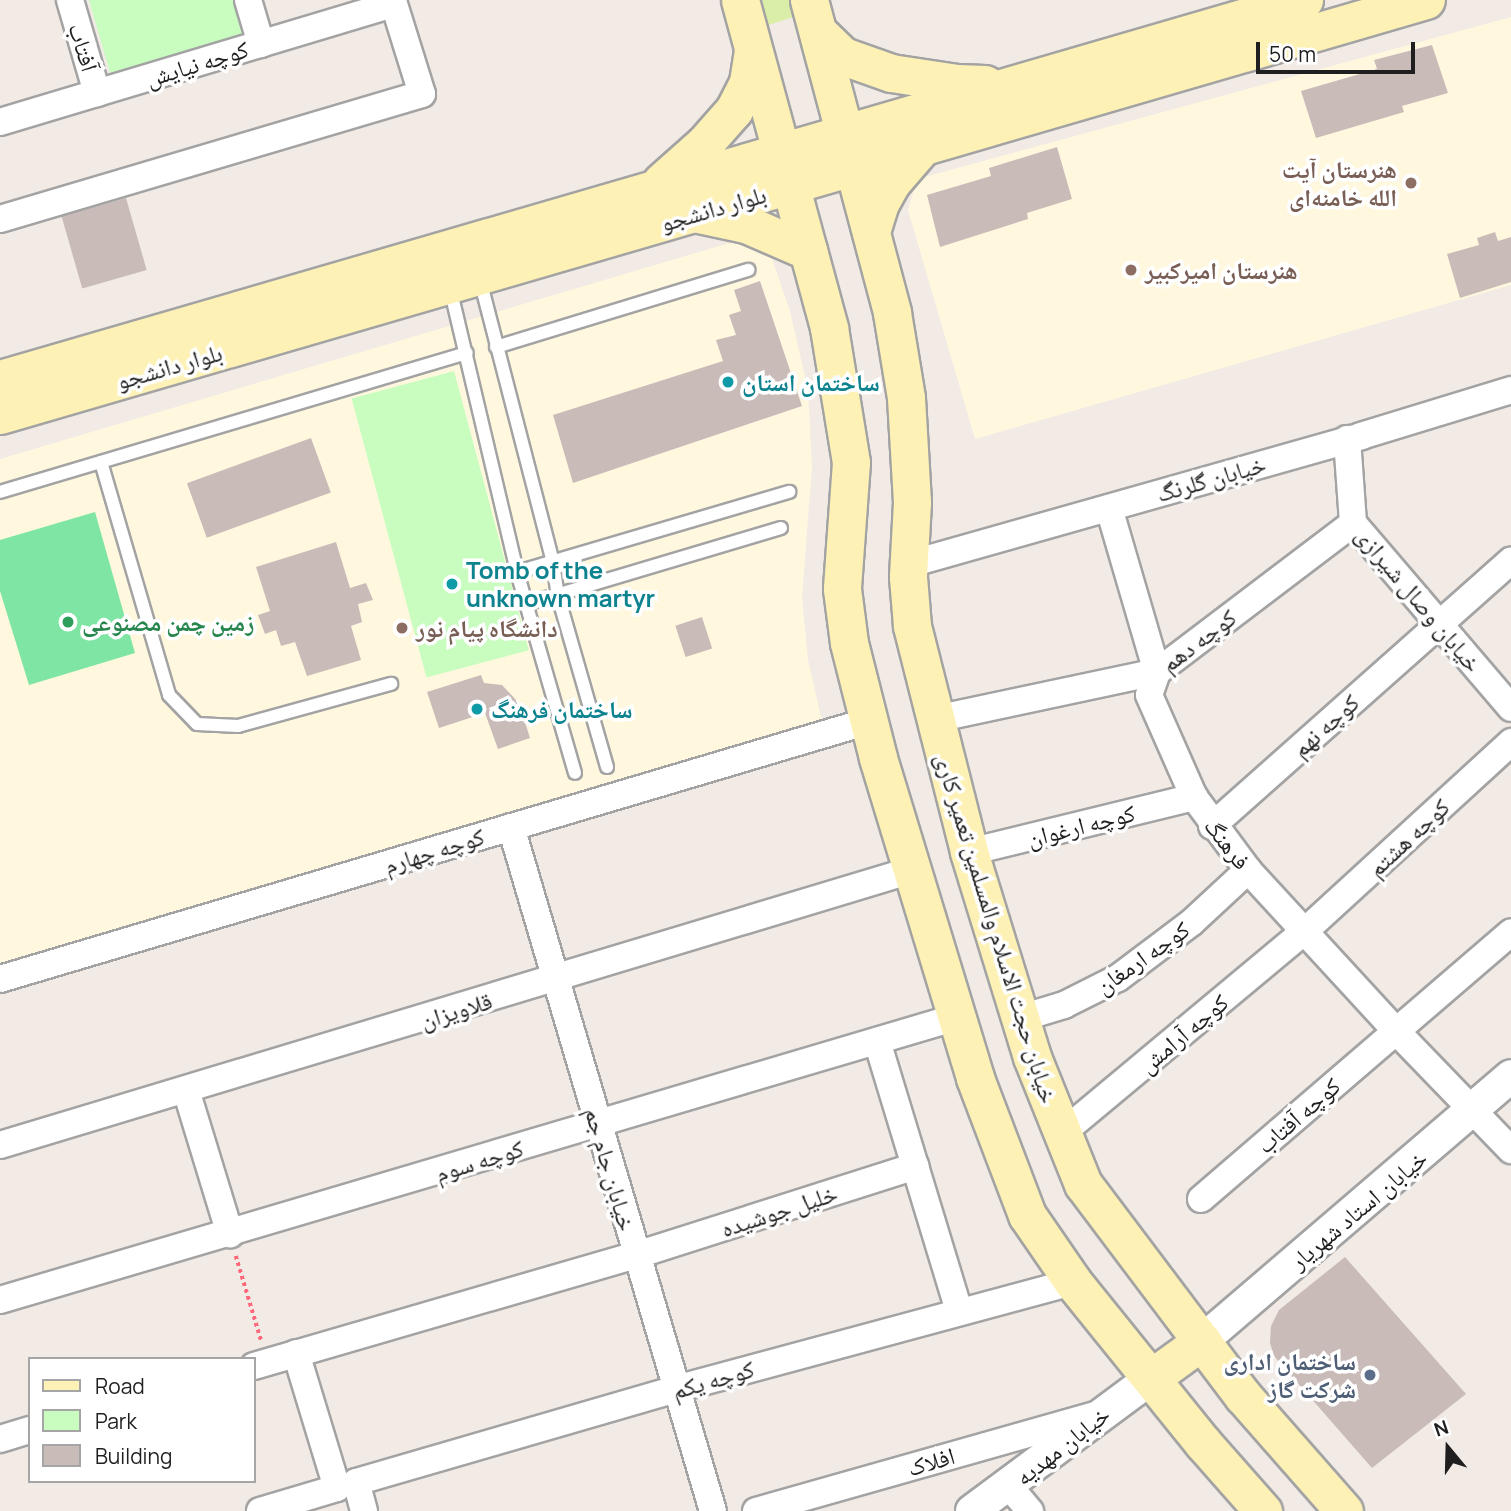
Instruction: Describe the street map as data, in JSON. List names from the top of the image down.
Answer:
{
  "streets": {
    "main road": ["بلوار دانشجو", "خیابان حجت الاسلام والمسلمین تعمیر کاری"],
    "street": [
      "آفتاب",
      "كوچه نيايش",
      "خیابان گلرنگ",
      "خیابان وصال شیرازی",
      "کوچه دهم",
      "کوچه نهم",
      "کوچه ارغوان",
      "کوچه هشتم",
      "فرهنگ",
      "کوچه چهارم",
      "کوچه ارمغان",
      "قلاویزان",
      "کوچه آرامش",
      "کوچه آفتاب",
      "کوچه سوم",
      "خیابان جام جم",
      "خیابان استاد شهریار",
      "خلیل جوشیده",
      "کوچه یکم",
      "خیابان مهدیه",
      "افلاک"
    ]
  },
  "crossings": [
    ["آفتاب", "كوچه نيايش"],
    ["بلوار دانشجو", "خیابان حجت الاسلام والمسلمین تعمیر کاری"],
    ["خیابان گلرنگ", "خیابان وصال شیرازی"],
    ["خیابان گلرنگ", "فرهنگ"],
    ["خیابان گلرنگ", "خیابان حجت الاسلام والمسلمین تعمیر کاری"],
    ["خیابان وصال شیرازی", "کوچه دهم"],
    ["خیابان وصال شیرازی", "کوچه نهم"],
    ["کوچه دهم", "فرهنگ"],
    ["کوچه دهم", "خیابان حجت الاسلام والمسلمین تعمیر کاری"],
    ["کوچه نهم", "فرهنگ"],
    ["کوچه ارغوان", "فرهنگ"],
    ["کوچه ارغوان", "خیابان حجت الاسلام والمسلمین تعمیر کاری"],
    ["کوچه هشتم", "فرهنگ"],
    ["کوچه هشتم", "کوچه آرامش"],
    ["فرهنگ", "کوچه ارمغان"],
    ["فرهنگ", "کوچه آرامش"],
    ["فرهنگ", "کوچه آفتاب"],
    ["فرهنگ", "خیابان استاد شهریار"],
    ["کوچه چهارم", "خیابان جام جم"],
    ["خیابان حجت الاسلام والمسلمین تعمیر کاری", "کوچه ارمغان"],
    ["خیابان حجت الاسلام والمسلمین تعمیر کاری", "کوچه آرامش"],
    ["خیابان حجت الاسلام والمسلمین تعمیر کاری", "خیابان استاد شهریار"],
    ["قلاویزان", "خیابان جام جم"],
    ["کوچه سوم", "خیابان جام جم"],
    ["خیابان جام جم", "خلیل جوشیده"],
    ["خیابان جام جم", "کوچه یکم"],
    ["خیابان مهدیه", "افلاک"]
  ],
  "places": [
    "هنرستان آیت الله خامنه‌ای",
    "هنرستان امیرکبیر",
    "ساختمان استان",
    "Tomb of the unknown martyr",
    "زمین چمن مصنوعی",
    "دانشگاه پیام نور",
    "ساختمان فرهنگ",
    "ساختمان اداری شرکت گاز"
  ],
  "legend": ["Road", "Park", "Building"],
  "scale_bar": "50 m",
  "north": "top"
}
